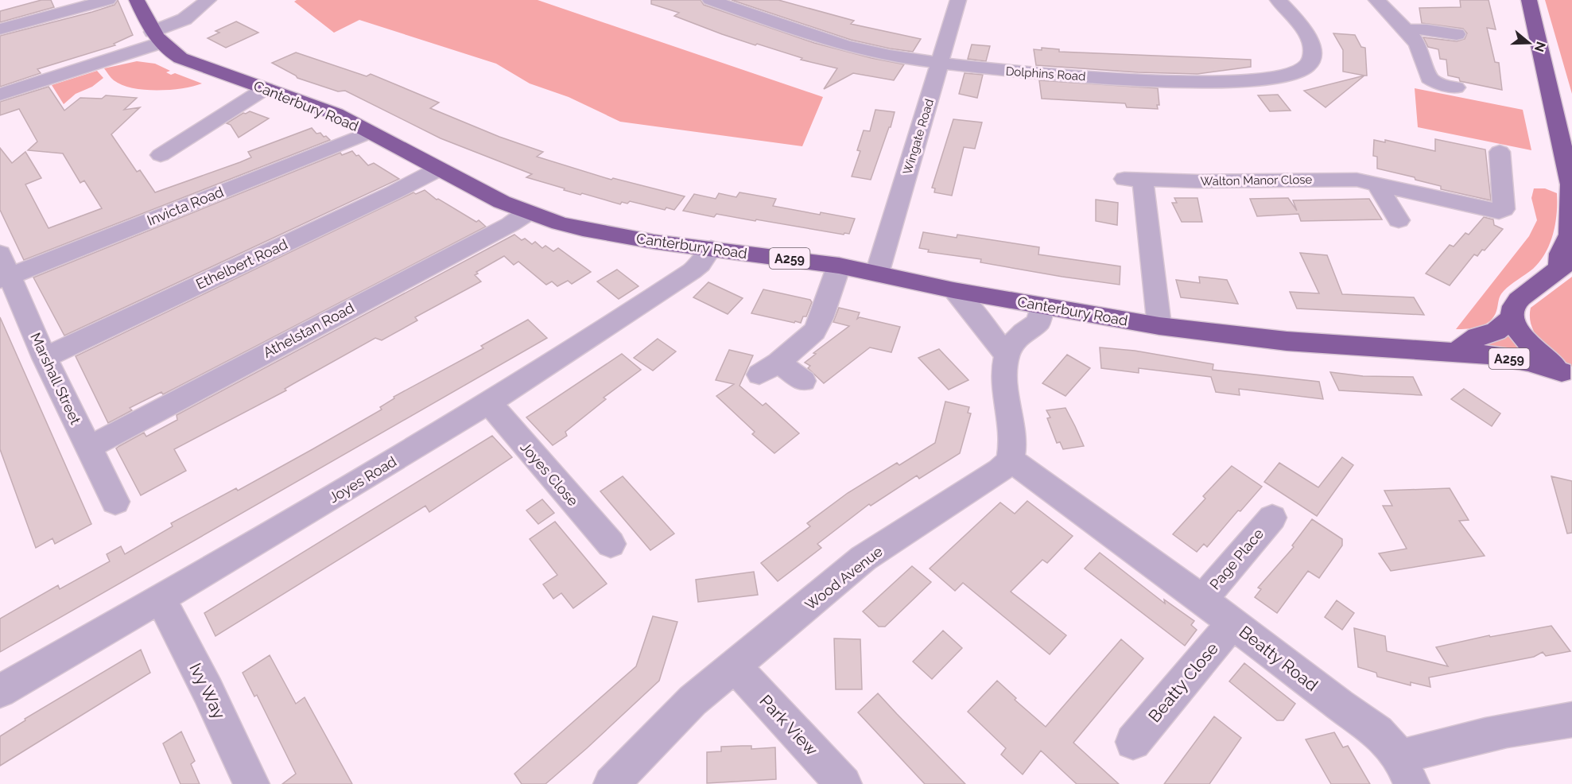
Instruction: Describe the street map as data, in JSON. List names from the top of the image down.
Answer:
{
  "streets": {
    "highway": ["Canterbury Road", "A259"],
    "street": [
      "Dolphins Road",
      "Wingate Road",
      "Walton Manor Close",
      "Invicta Road",
      "Ethelbert Road",
      "Athelstan Road",
      "Marshall Street",
      "Joyes Close",
      "Joyes Road",
      "Page Place",
      "Wood Avenue",
      "Beatty Road",
      "Beatty Close",
      "Ivy Way",
      "Park View"
    ]
  },
  "crossings": [
    ["Dolphins Road", "Wingate Road"],
    ["Canterbury Road", "Wingate Road"],
    ["Canterbury Road", "Walton Manor Close"],
    ["Canterbury Road", "Invicta Road"],
    ["Canterbury Road", "A259"],
    ["Canterbury Road", "Ethelbert Road"],
    ["Canterbury Road", "Athelstan Road"],
    ["Canterbury Road", "Joyes Road"],
    ["Invicta Road", "Marshall Street"],
    ["Ethelbert Road", "Marshall Street"],
    ["Athelstan Road", "Marshall Street"],
    ["Joyes Close", "Joyes Road"],
    ["Joyes Road", "Ivy Way"],
    ["Page Place", "Beatty Road"],
    ["Wood Avenue", "Beatty Road"],
    ["Wood Avenue", "Park View"],
    ["Beatty Road", "Beatty Close"]
  ],
  "north": "right"
}
